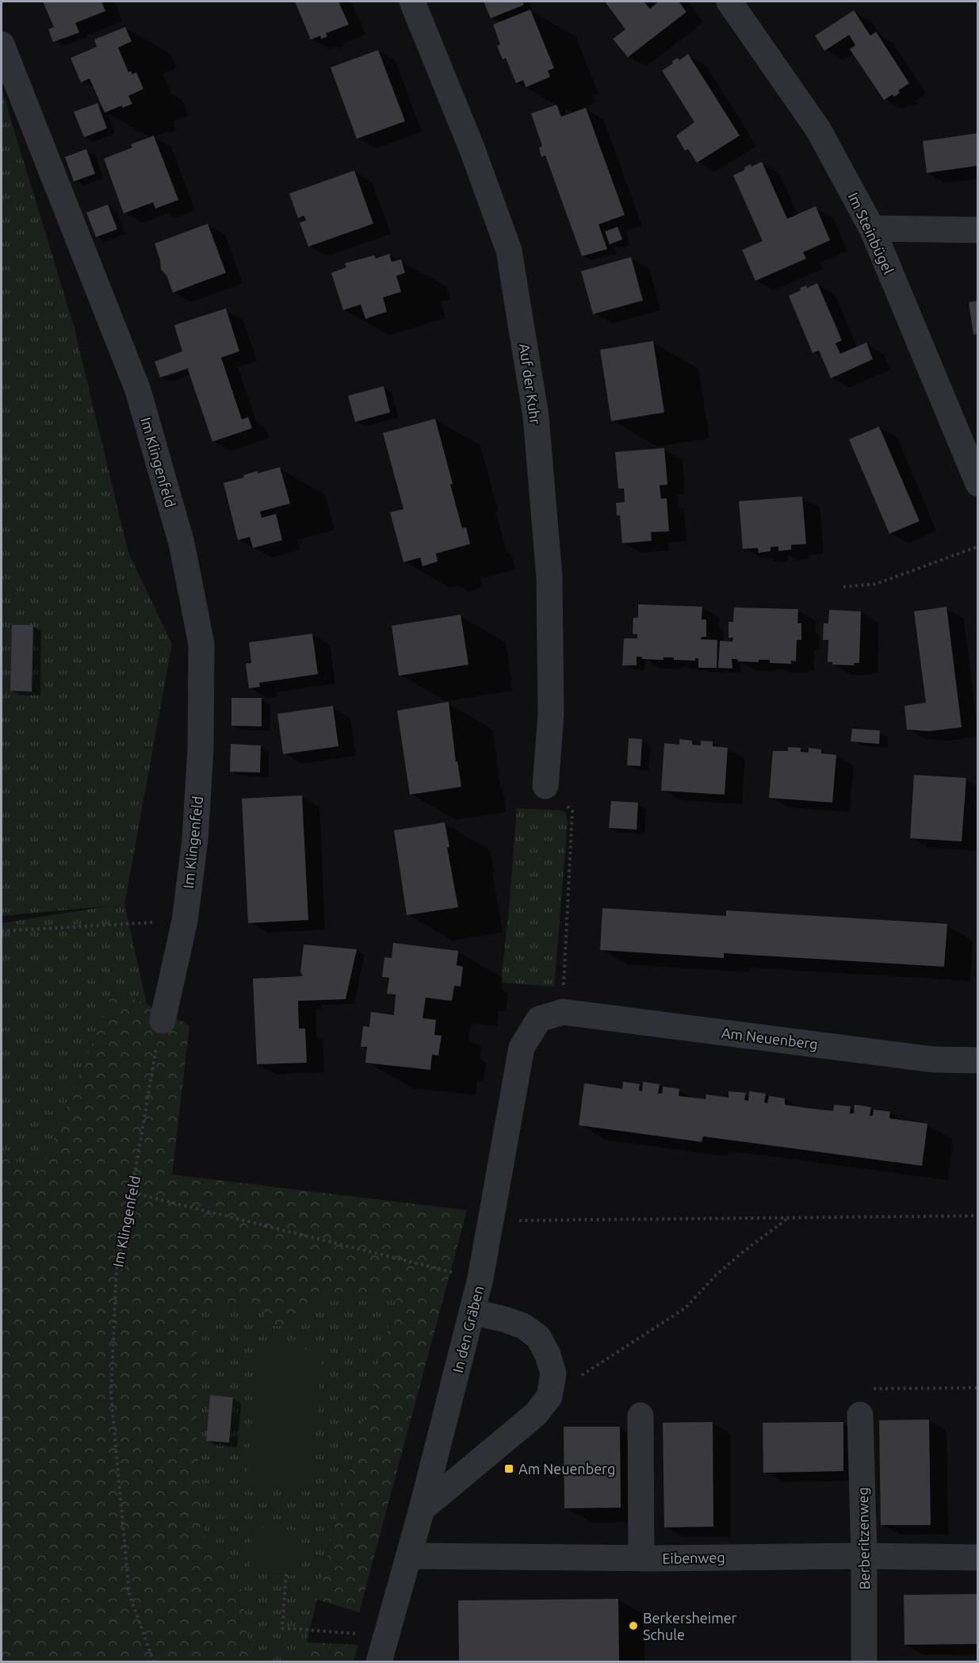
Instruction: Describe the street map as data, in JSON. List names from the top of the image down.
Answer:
{
  "streets": {
    "street": [
      "Im Steinbügel",
      "Auf der Kuhr",
      "Im Klingenfeld",
      "Am Neuenberg",
      "In den Gräben",
      "Berberitzenweg",
      "Eibenweg"
    ]
  },
  "crossings": [
    ["Am Neuenberg", "In den Gräben"],
    ["In den Gräben", "Eibenweg"],
    ["Berberitzenweg", "Eibenweg"]
  ],
  "places": {
    "transit": ["Am Neuenberg"],
    "other": ["Berkersheimer Schule"]
  }
}
